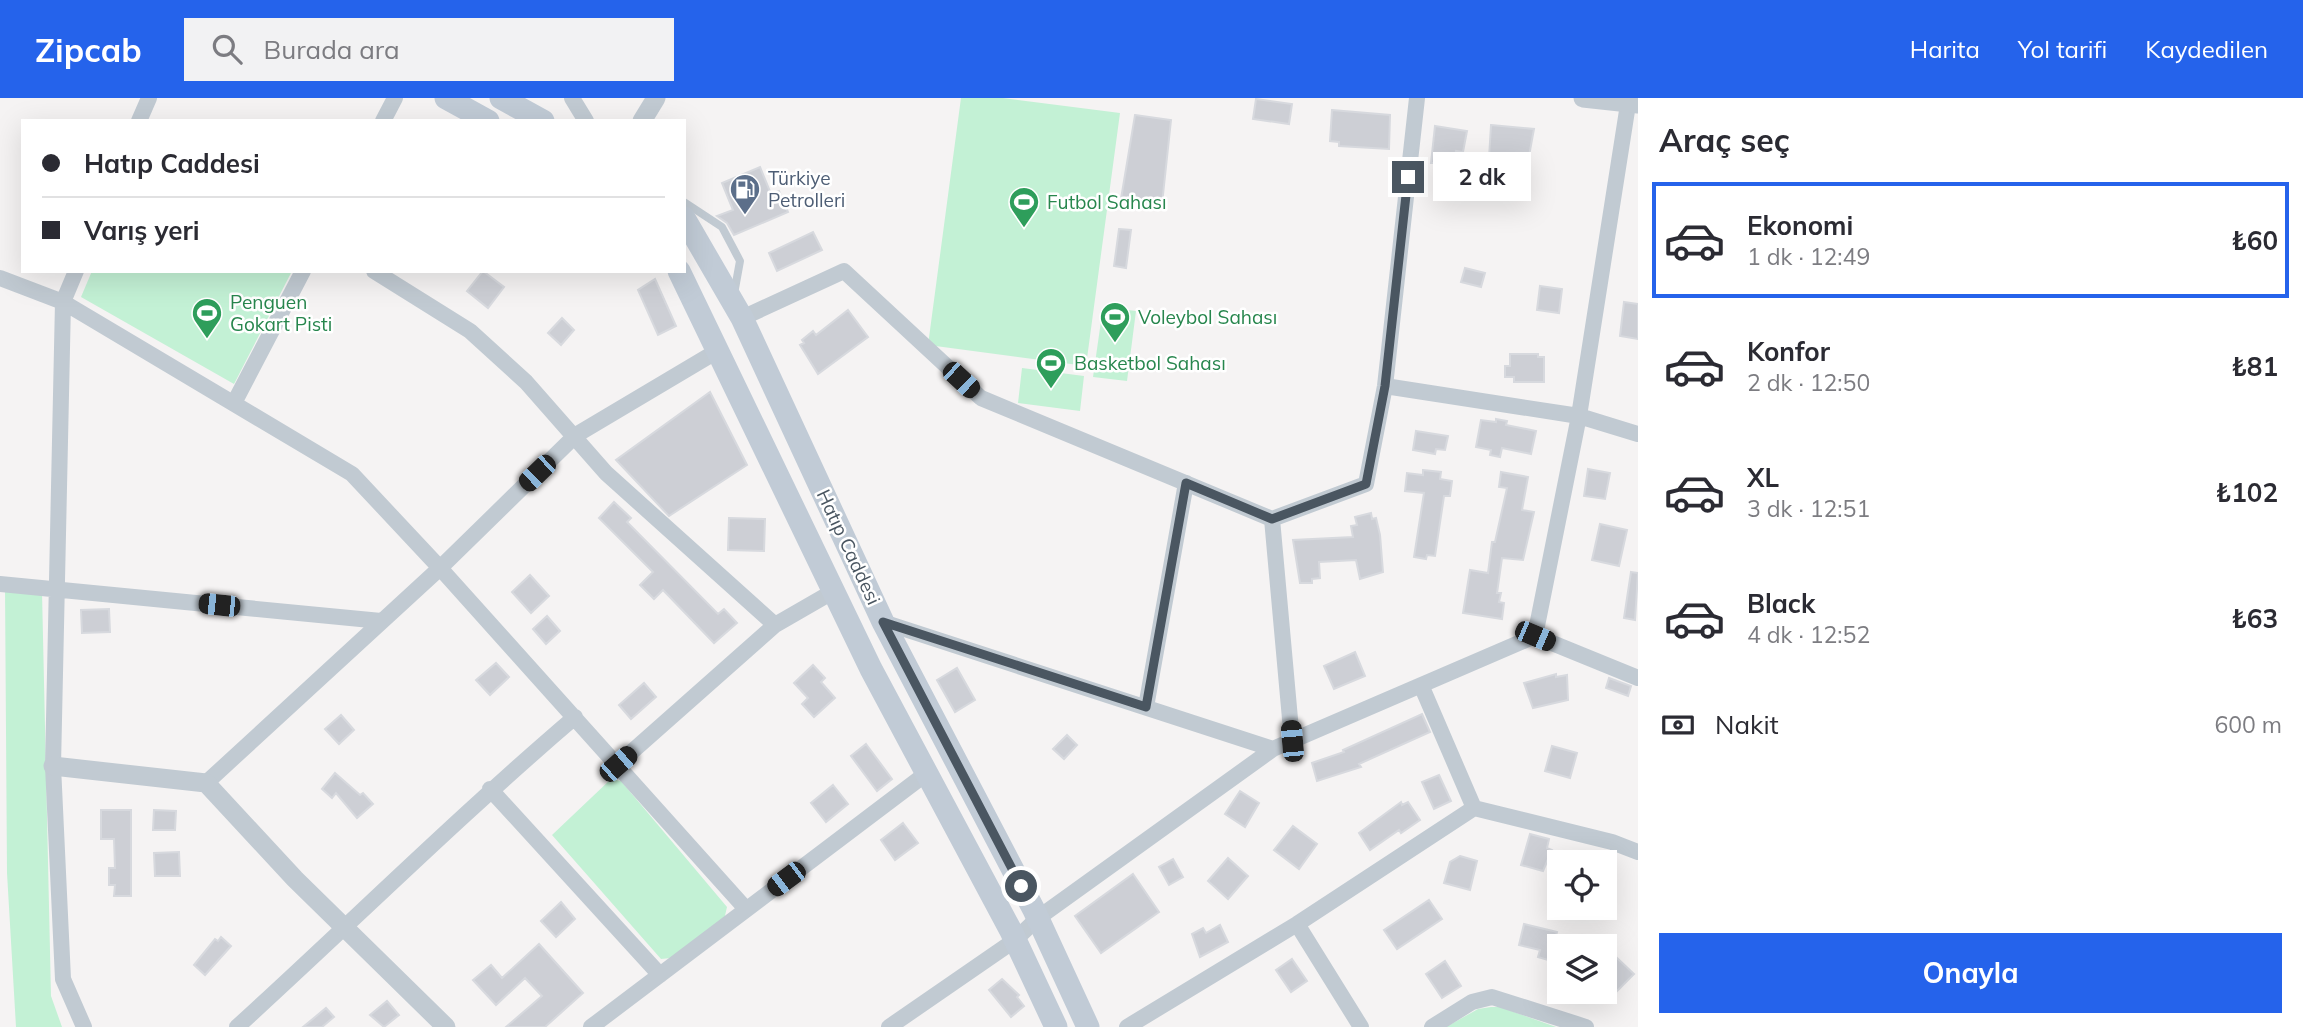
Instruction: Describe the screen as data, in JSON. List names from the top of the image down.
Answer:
{
  "streets": {
    "main road": ["Hatıp Caddesi"]
  },
  "places": {
    "fuel station": ["Türkiye Petrolleri"],
    "sports": [
      "Futbol Sahası",
      "Penguen Gokart Pisti",
      "Voleybol Sahası",
      "Basketbol Sahası"
    ]
  },
  "page": {
    "header": "Zipcab",
    "search": "Burada ara",
    "nav": ["Harita", "Yol tarifi", "Kaydedilen"],
    "heading": "Araç seç",
    "banner": ["Hatıp Caddesi", "Varış yeri"],
    "bubble": "2 dk",
    "list": [
      {
        "name": "Ekonomi",
        "note": "1 dk · 12:49",
        "value": "₺60"
      },
      {
        "name": "Konfor",
        "note": "2 dk · 12:50",
        "value": "₺81"
      },
      {
        "name": "XL",
        "note": "3 dk · 12:51",
        "value": "₺102"
      },
      {
        "name": "Black",
        "note": "4 dk · 12:52",
        "value": "₺63"
      }
    ],
    "pay": ["Nakit", "600 m"],
    "buttons": "Onayla"
  }
}
